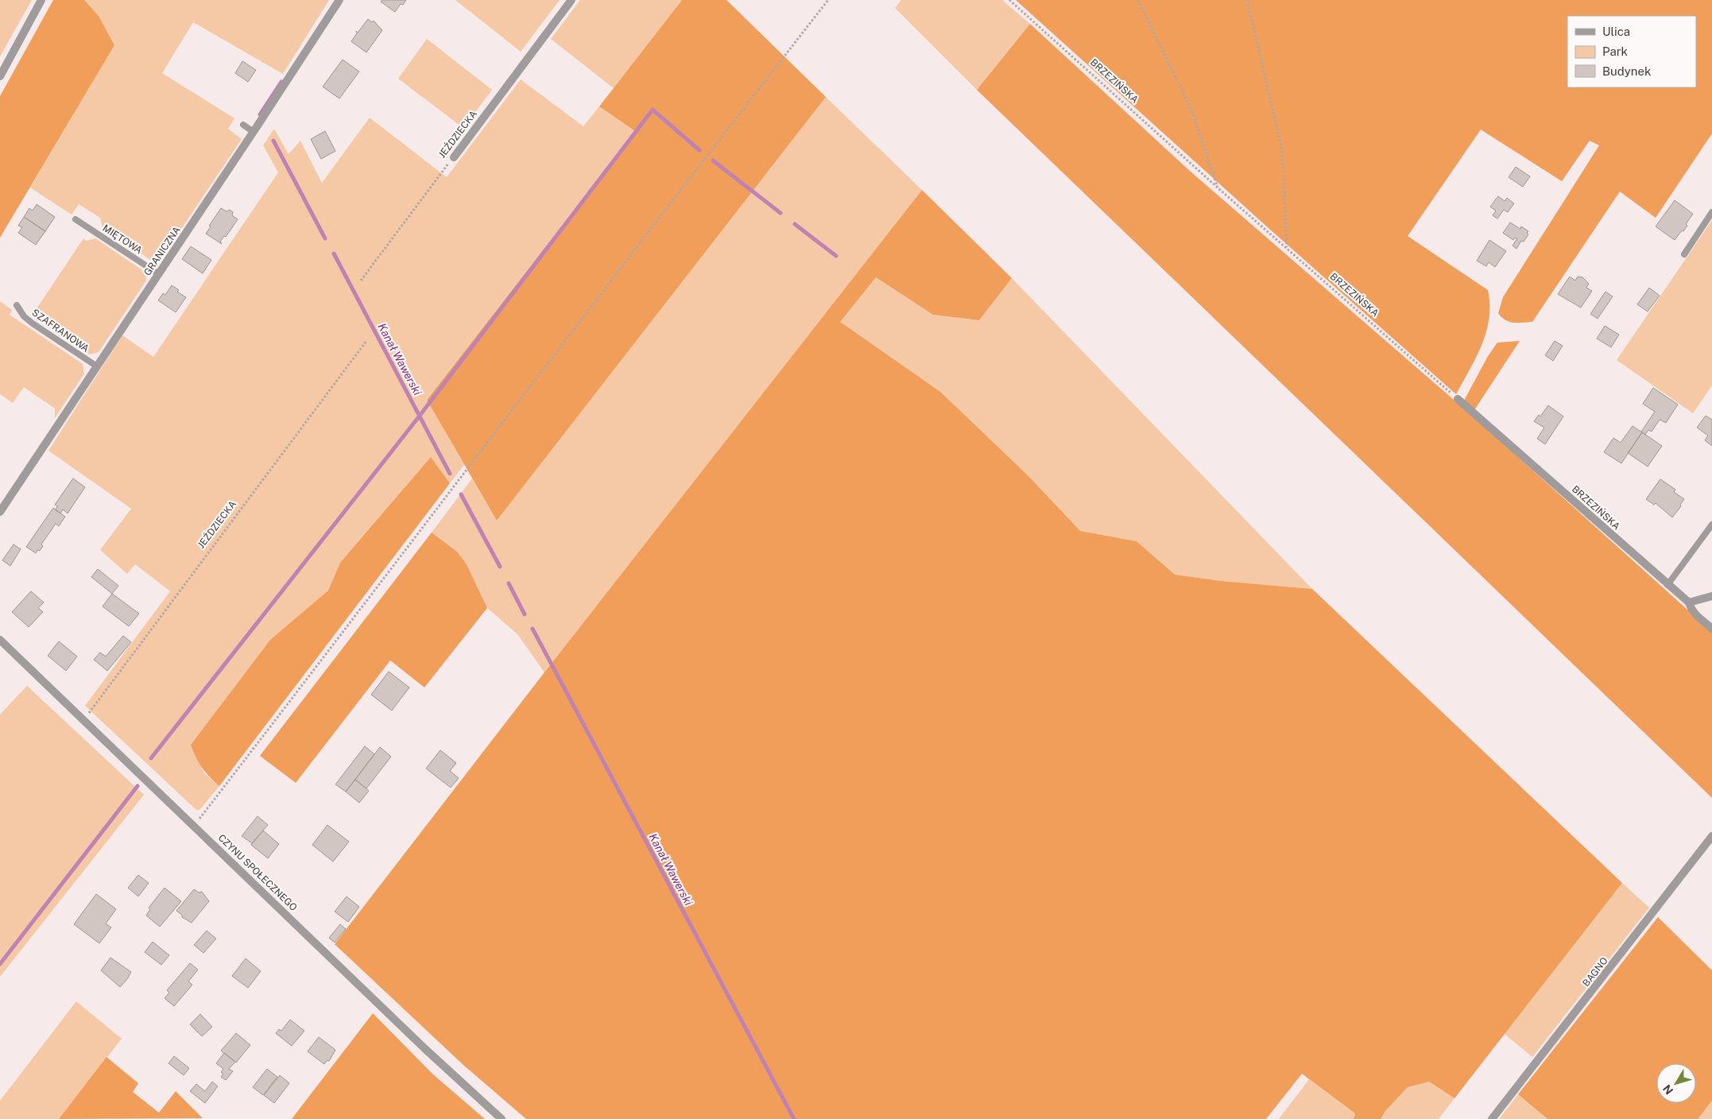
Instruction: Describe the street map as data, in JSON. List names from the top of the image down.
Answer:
{
  "streets": {
    "street": [
      "BRZEZIŃSKA",
      "JEŹDZIECKA",
      "GRANICZNA",
      "CZYNU SPOŁECZNEGO",
      "BAGNO"
    ],
    "lane": ["MIĘTOWA", "SZAFRANOWA"]
  },
  "crossings": [
    ["JEŹDZIECKA", "CZYNU SPOŁECZNEGO"],
    ["MIĘTOWA", "GRANICZNA"],
    ["GRANICZNA", "SZAFRANOWA"]
  ],
  "water": ["Kanał Wawerski"],
  "legend": ["Ulica", "Park", "Budynek"],
  "north": "bottom left"
}
